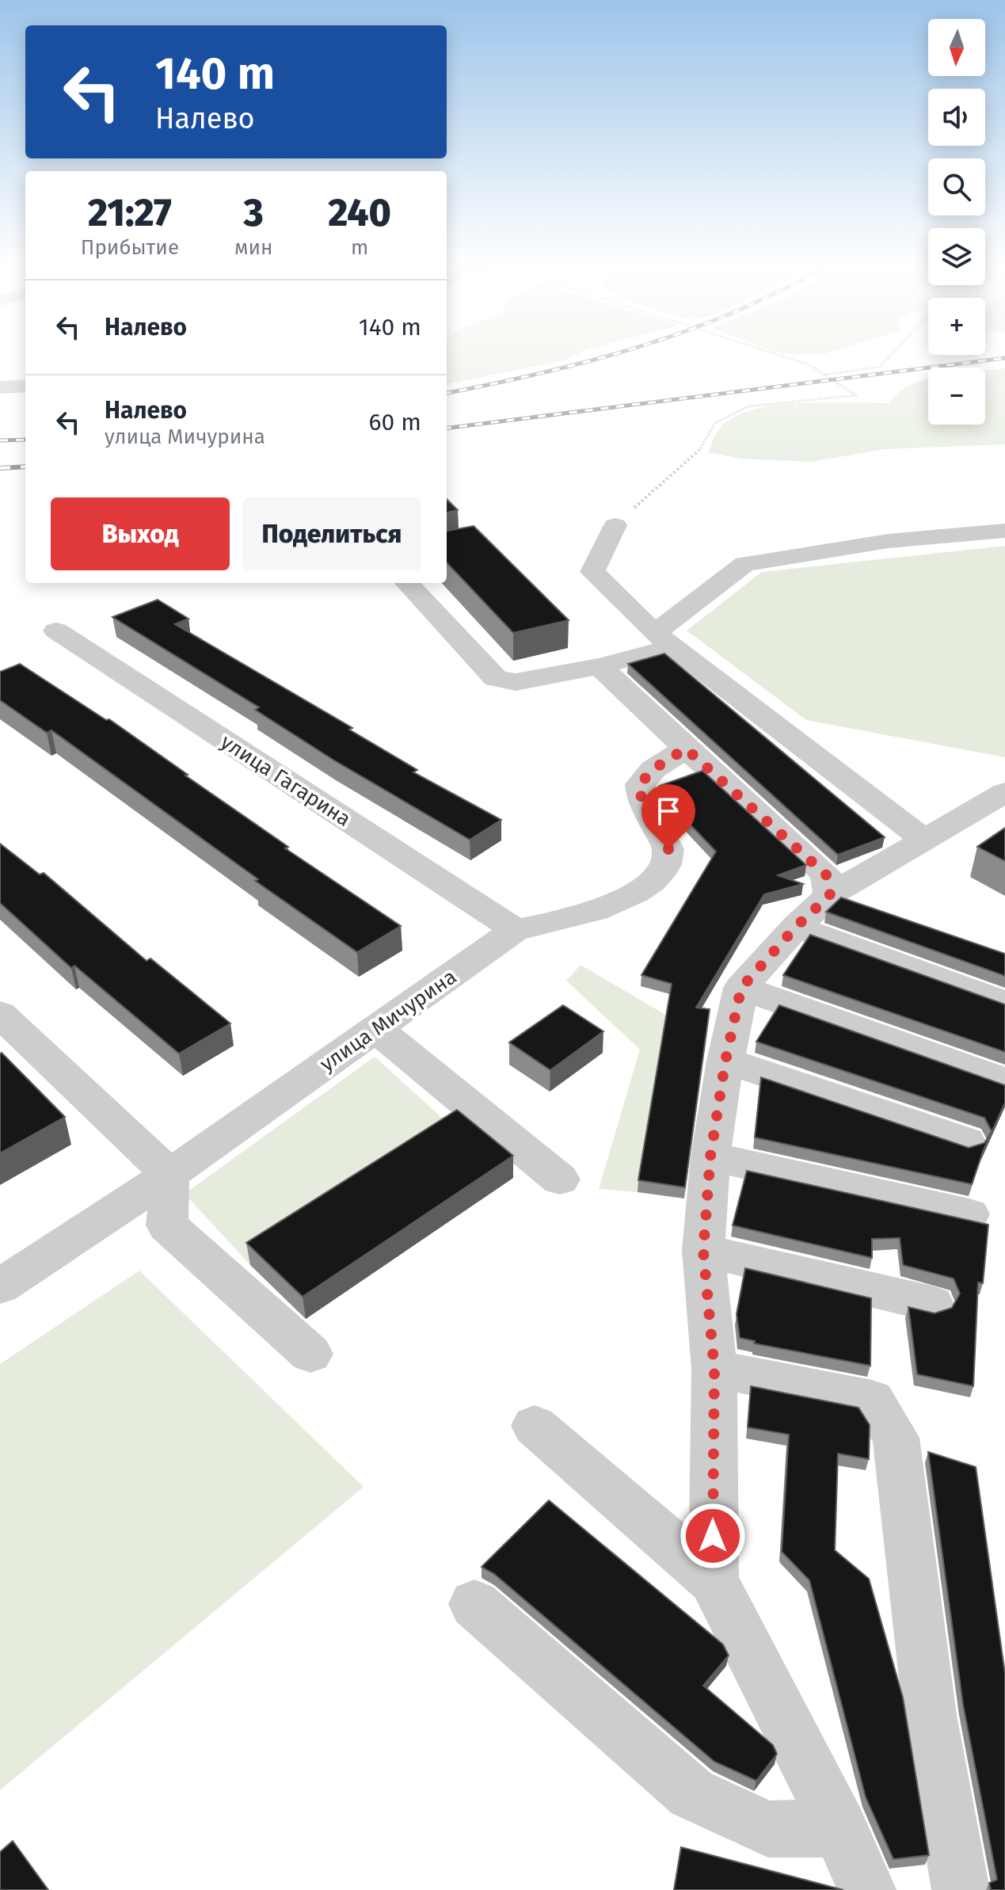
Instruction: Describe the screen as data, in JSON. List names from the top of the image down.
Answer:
{
  "streets": {
    "street": ["улица Гагарина", "улица Мичурина"]
  },
  "crossings": [
    ["улица Гагарина", "улица Мичурина"]
  ],
  "north": "bottom",
  "page": {
    "map_buttons": ["+", "−"],
    "turn": ["140 m", "Налево"],
    "eta": [
      "21:27",
      "Прибытие",
      "3",
      "мин",
      "240",
      "m"
    ],
    "list": [
      {
        "name": "Налево",
        "value": "140 m"
      },
      {
        "name": "Налево",
        "note": "улица Мичурина",
        "value": "60 m"
      }
    ],
    "buttons": ["Выход", "Поделиться"]
  }
}
